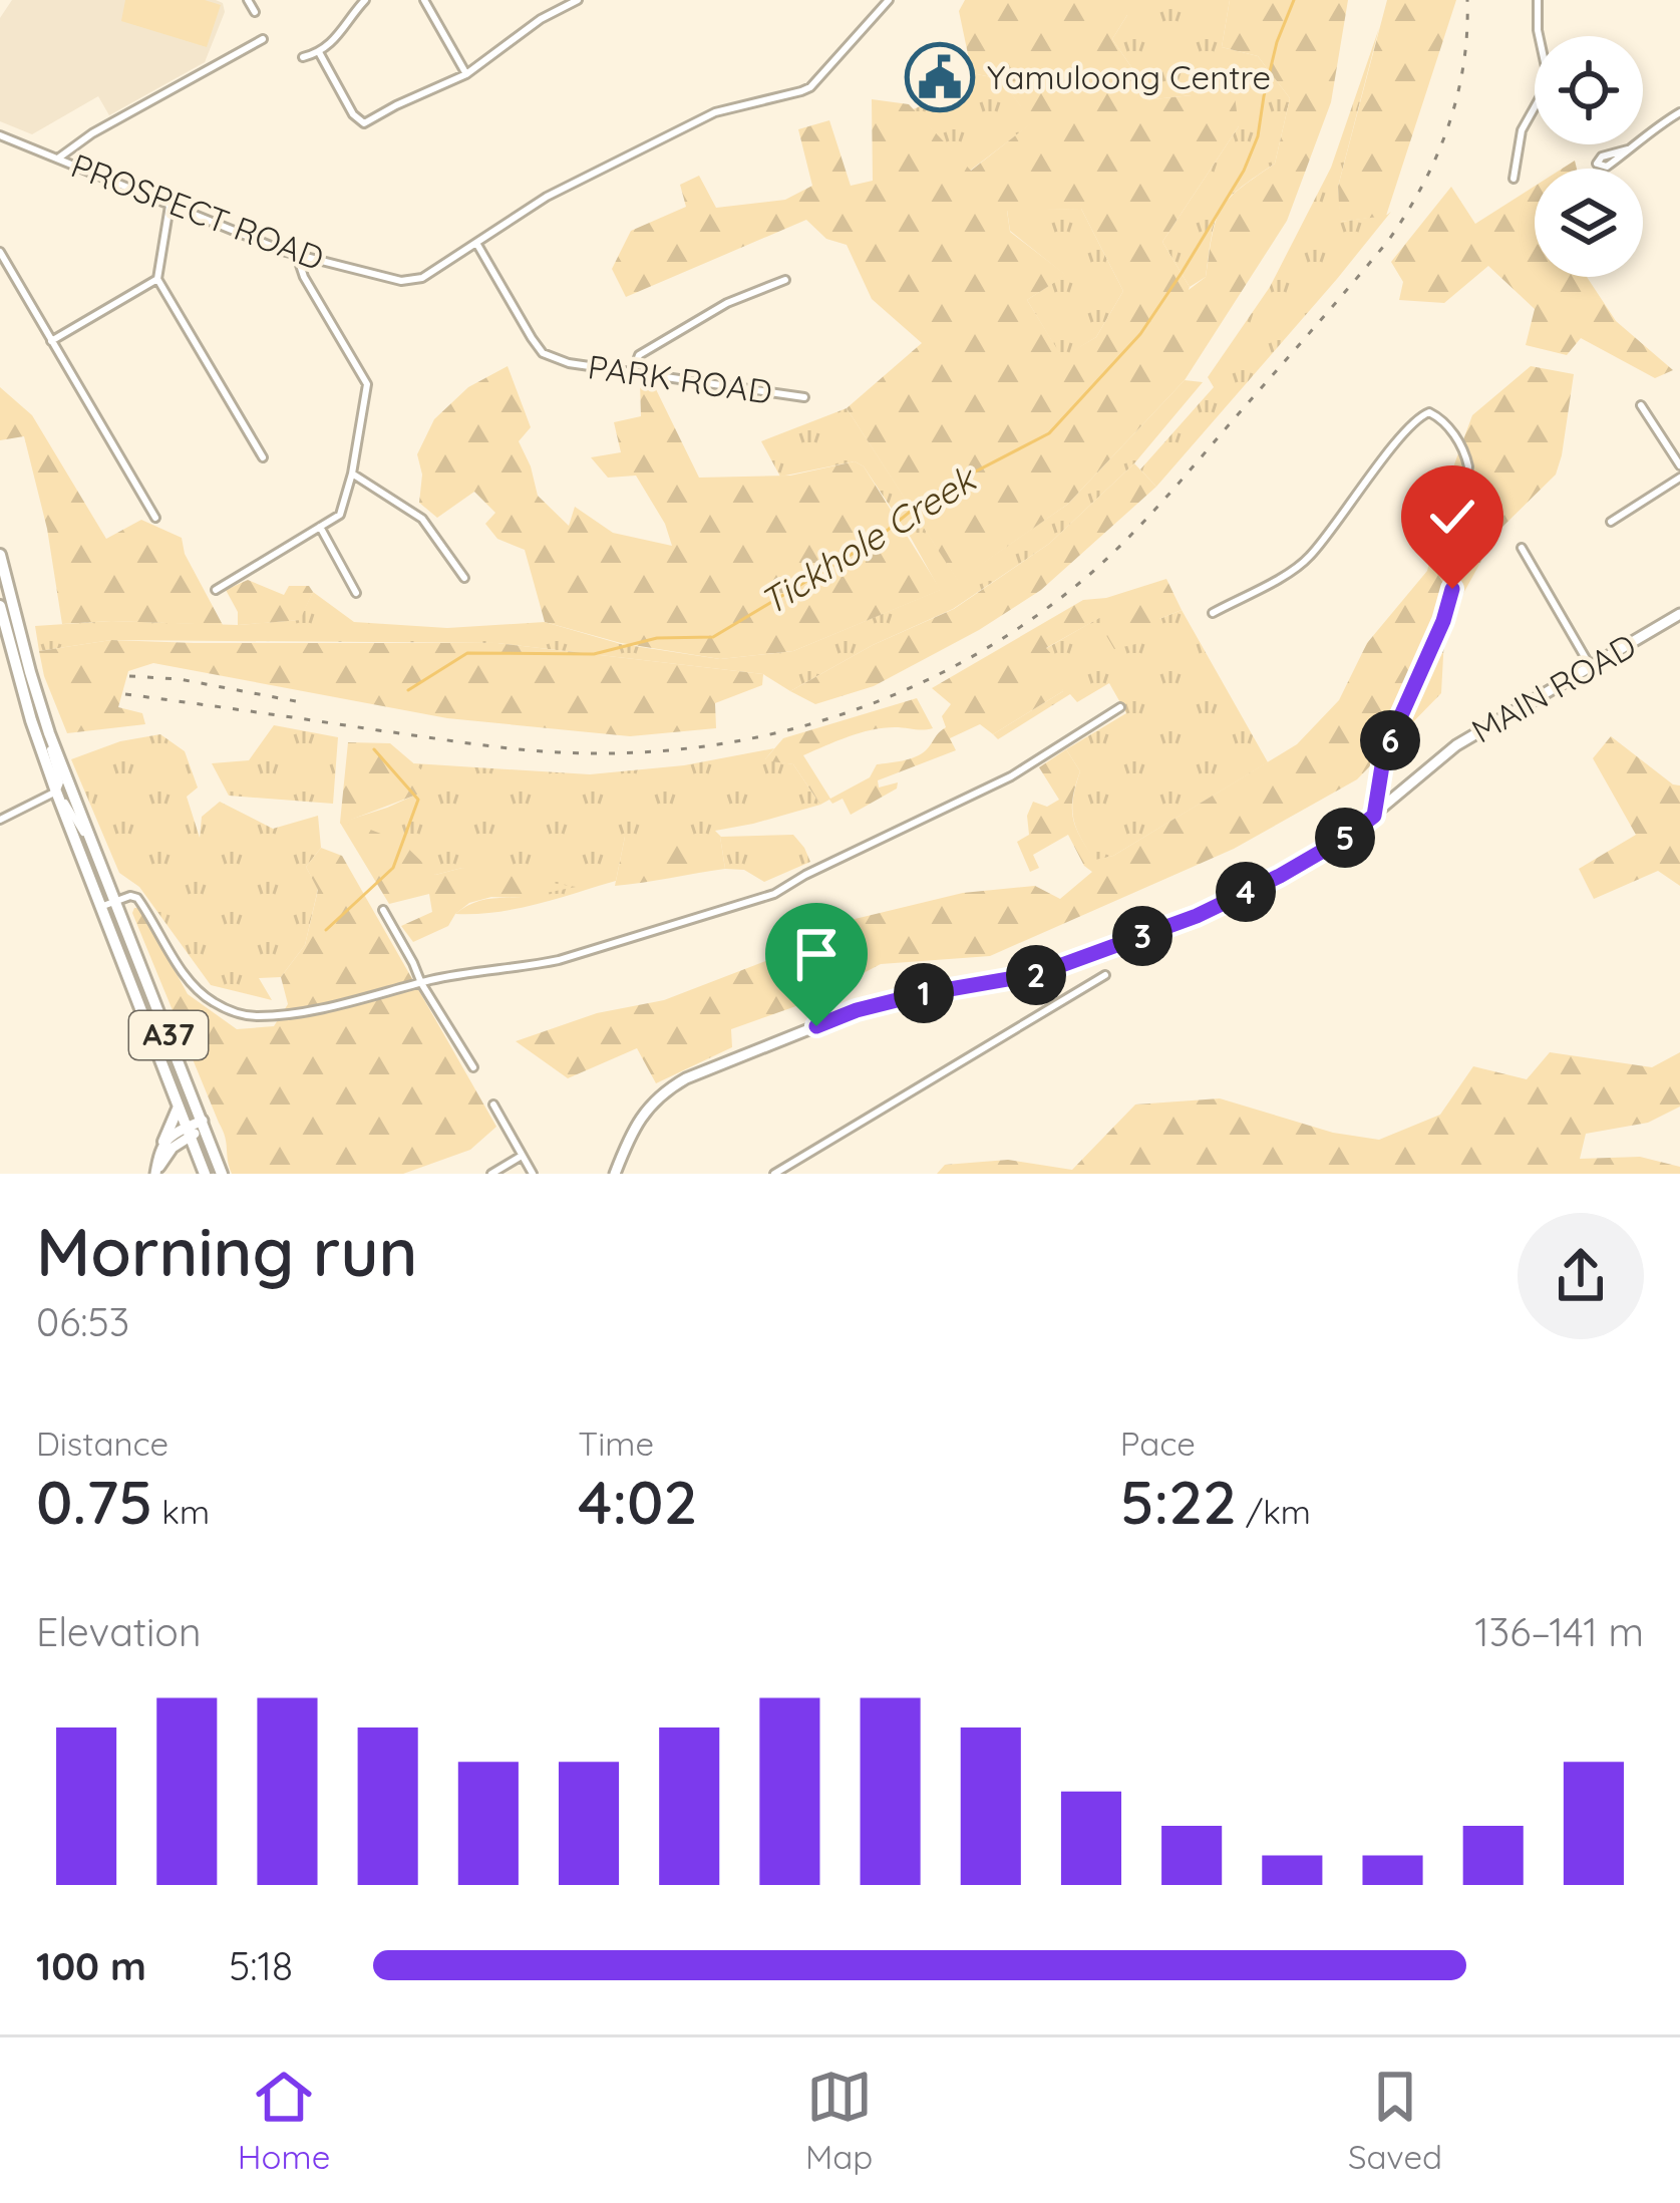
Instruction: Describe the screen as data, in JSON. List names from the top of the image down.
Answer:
{
  "streets": {
    "highway": ["A37"],
    "main road": ["MAIN ROAD"],
    "street": ["PROSPECT ROAD", "PARK ROAD"]
  },
  "crossings": [
    ["PROSPECT ROAD", "PARK ROAD"]
  ],
  "water": ["Tickhole Creek"],
  "places": {
    "public building": ["Yamuloong Centre"]
  },
  "page": {
    "pins": [
      "6",
      "5",
      "4",
      "3",
      "2",
      "1"
    ],
    "heading": ["Morning run", "06:53"],
    "stats": [
      ["Distance", "0.75 km"],
      ["Time", "4:02"],
      ["Pace", "5:22 /km"]
    ],
    "chart": ["Elevation", "136–141 m"],
    "list": [
      {
        "name": "100 m",
        "note": "5:18"
      }
    ],
    "tabs": ["Home", "Map", "Saved"]
  }
}
